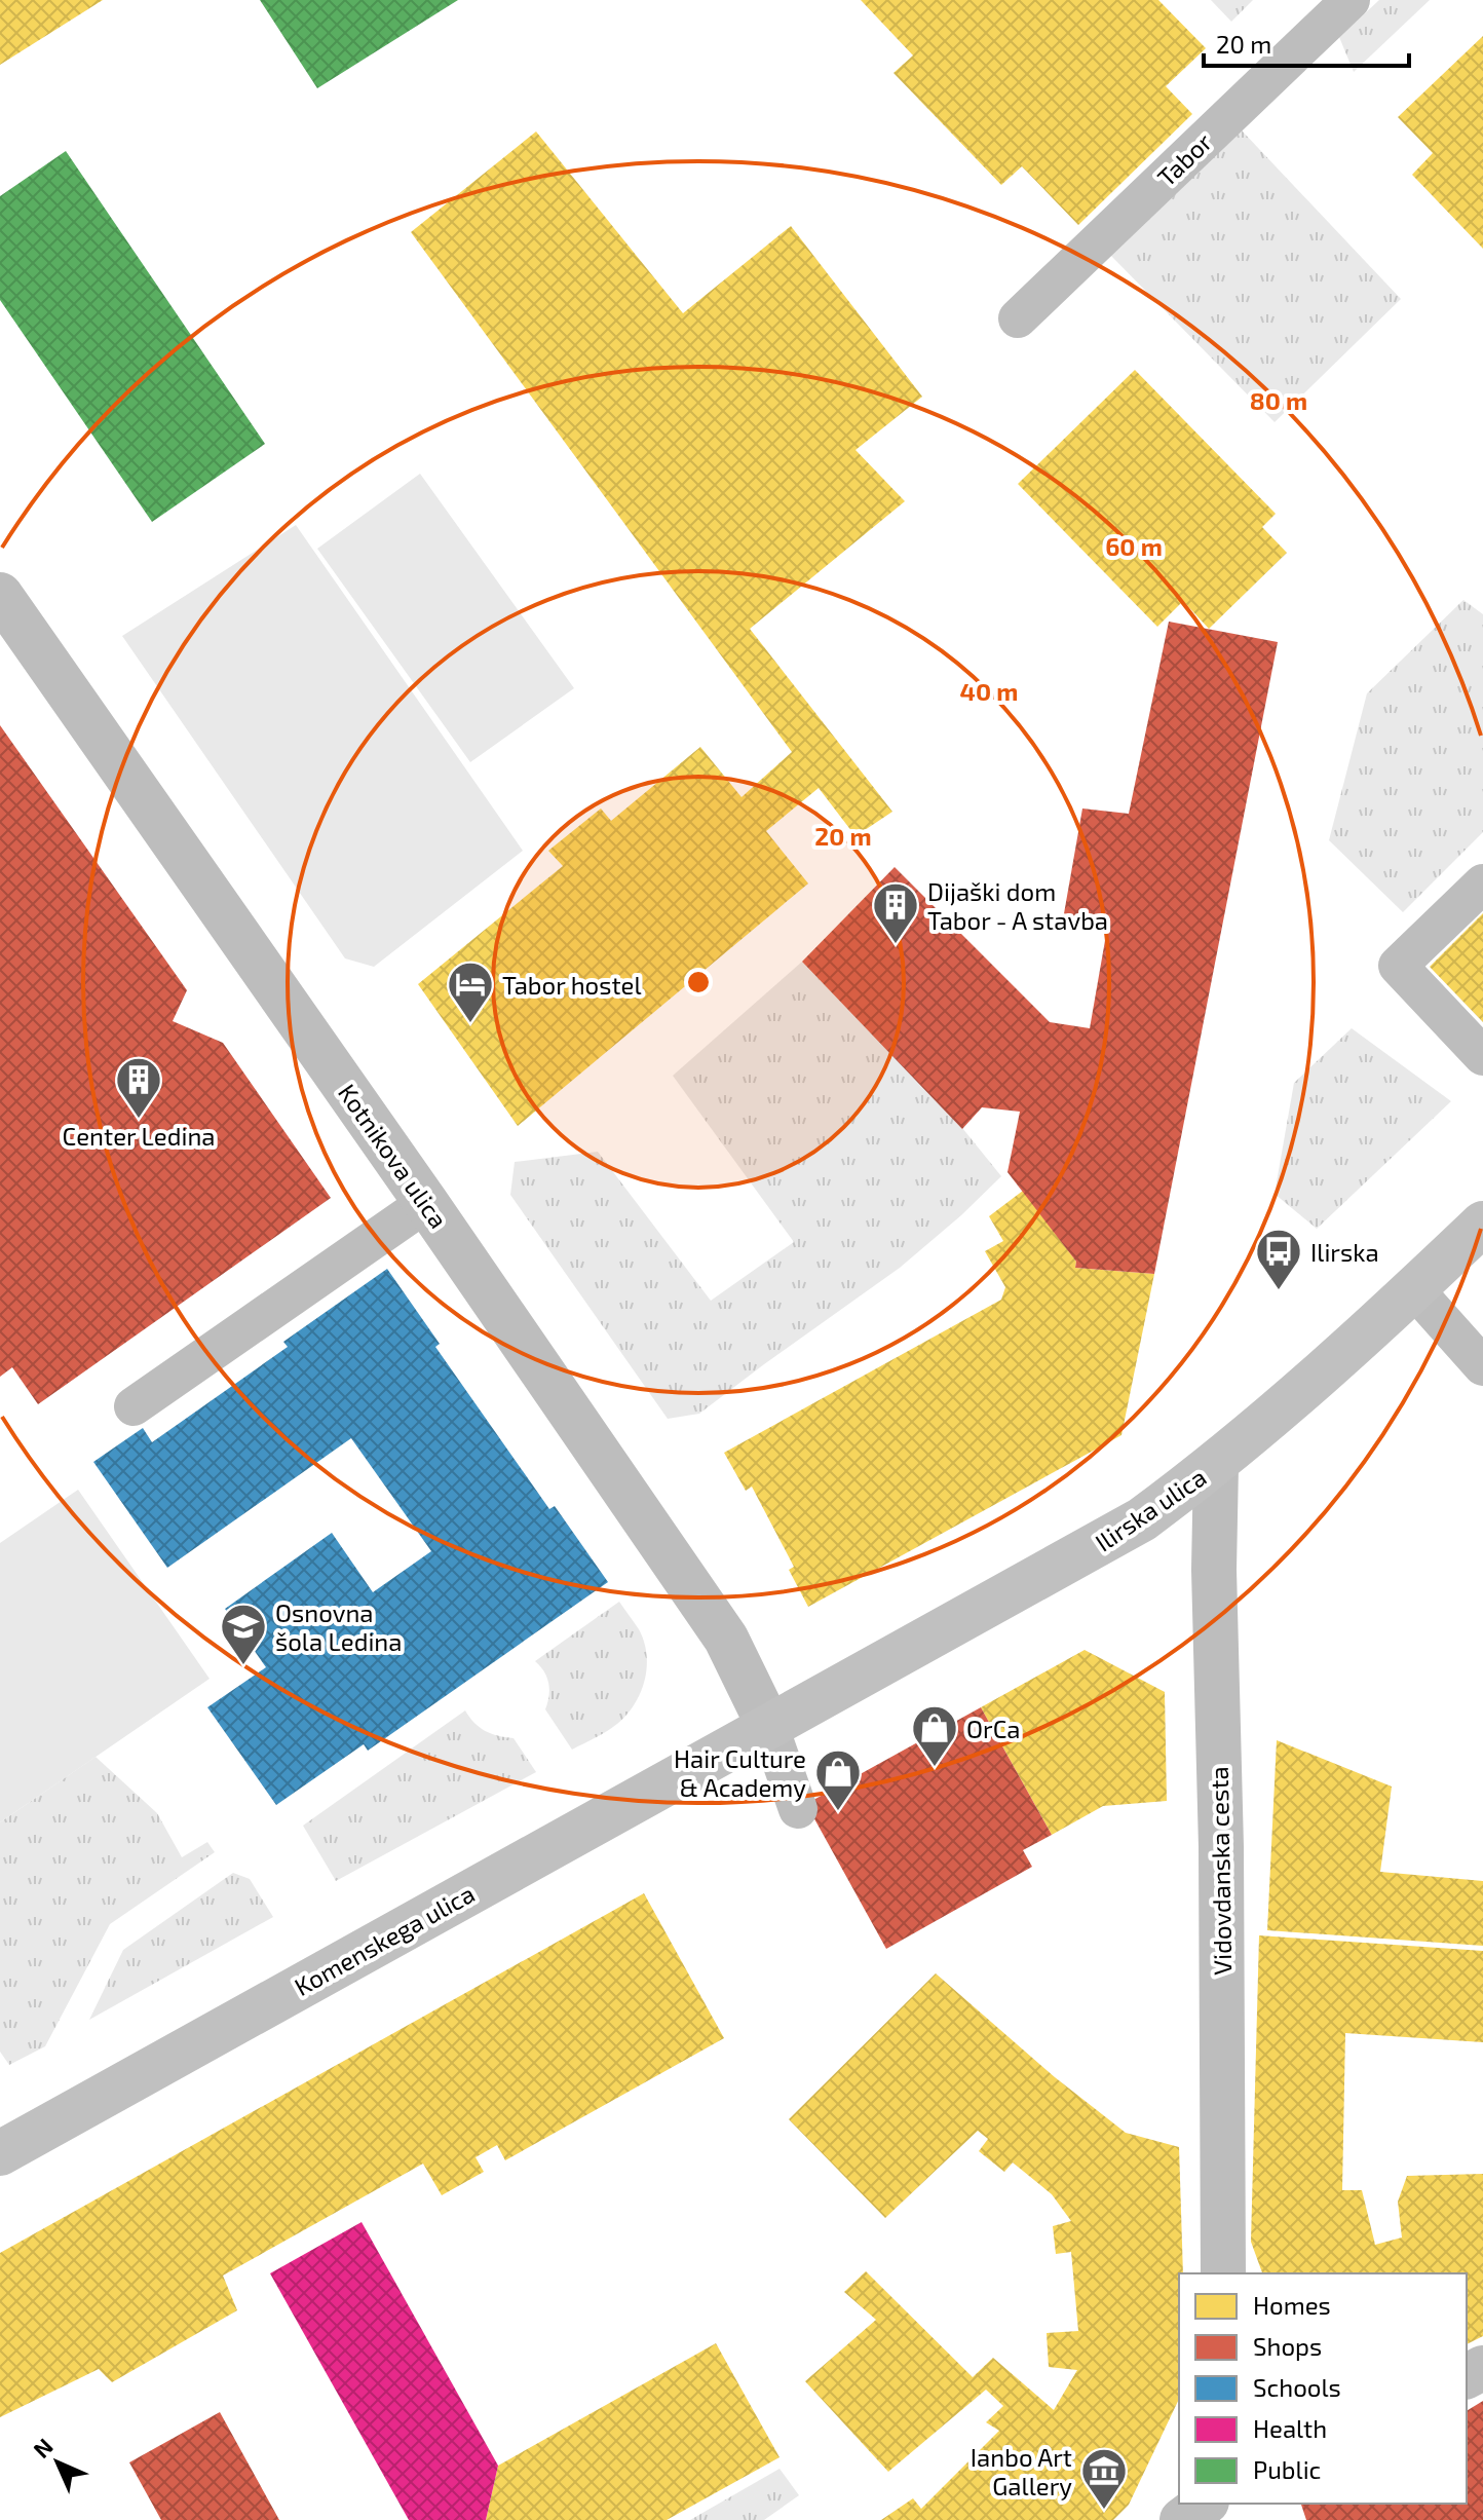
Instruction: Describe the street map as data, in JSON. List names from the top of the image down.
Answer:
{
  "streets": {
    "main road": ["Ilirska ulica", "Komenskega ulica"],
    "street": ["Kotnikova ulica", "Vidovdanska cesta"],
    "lane": ["Tabor"]
  },
  "crossings": [
    ["Kotnikova ulica", "Ilirska ulica"],
    ["Kotnikova ulica", "Komenskega ulica"],
    ["Ilirska ulica", "Vidovdanska cesta"],
    ["Ilirska ulica", "Komenskega ulica"]
  ],
  "places": {
    "building": ["Dijaški dom Tabor - A stavba", "Center Ledina"],
    "hotel": ["Tabor hostel"],
    "bus stop": ["Ilirska"],
    "school or university": ["Osnovna šola Ledina"],
    "shop": ["OrCa", "Hair Culture & Academy"],
    "museum": ["Ianbo Art Gallery"]
  },
  "legend": [
    "Homes",
    "Shops",
    "Schools",
    "Health",
    "Public"
  ],
  "scale_bar": "20 m",
  "north": "top left",
  "rings": [
    "80 m",
    "60 m",
    "40 m",
    "20 m"
  ]
}
